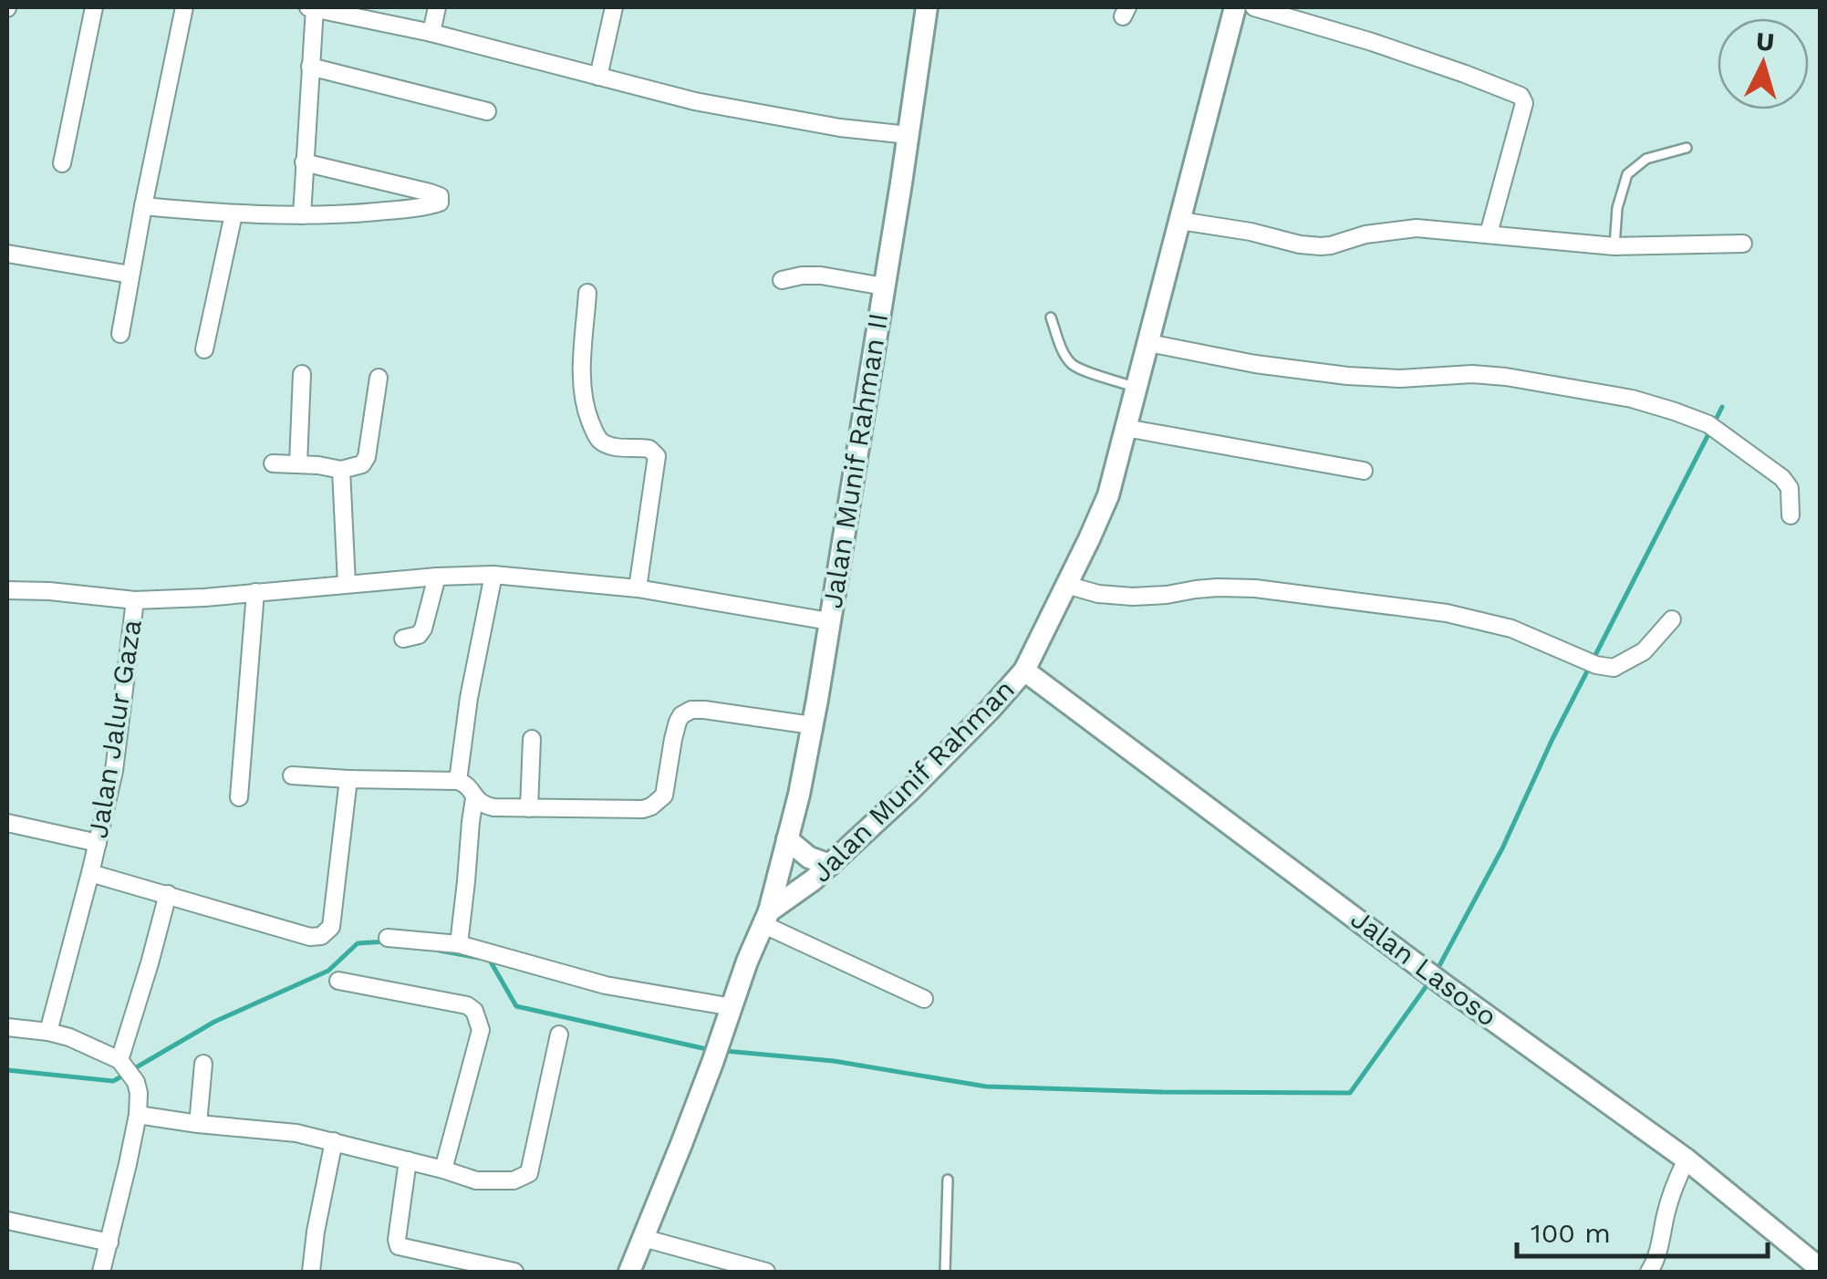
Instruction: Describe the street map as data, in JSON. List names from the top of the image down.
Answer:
{
  "streets": {
    "street": [
      "Jalan Munif Rahman II",
      "Jalan Jalur Gaza",
      "Jalan Munif Rahman",
      "Jalan Lasoso"
    ]
  },
  "crossings": [
    ["Jalan Munif Rahman II", "Jalan Jalur Gaza"],
    ["Jalan Munif Rahman II", "Jalan Munif Rahman"],
    ["Jalan Munif Rahman", "Jalan Lasoso"]
  ],
  "scale_bar": "100 m",
  "north": "top"
}
